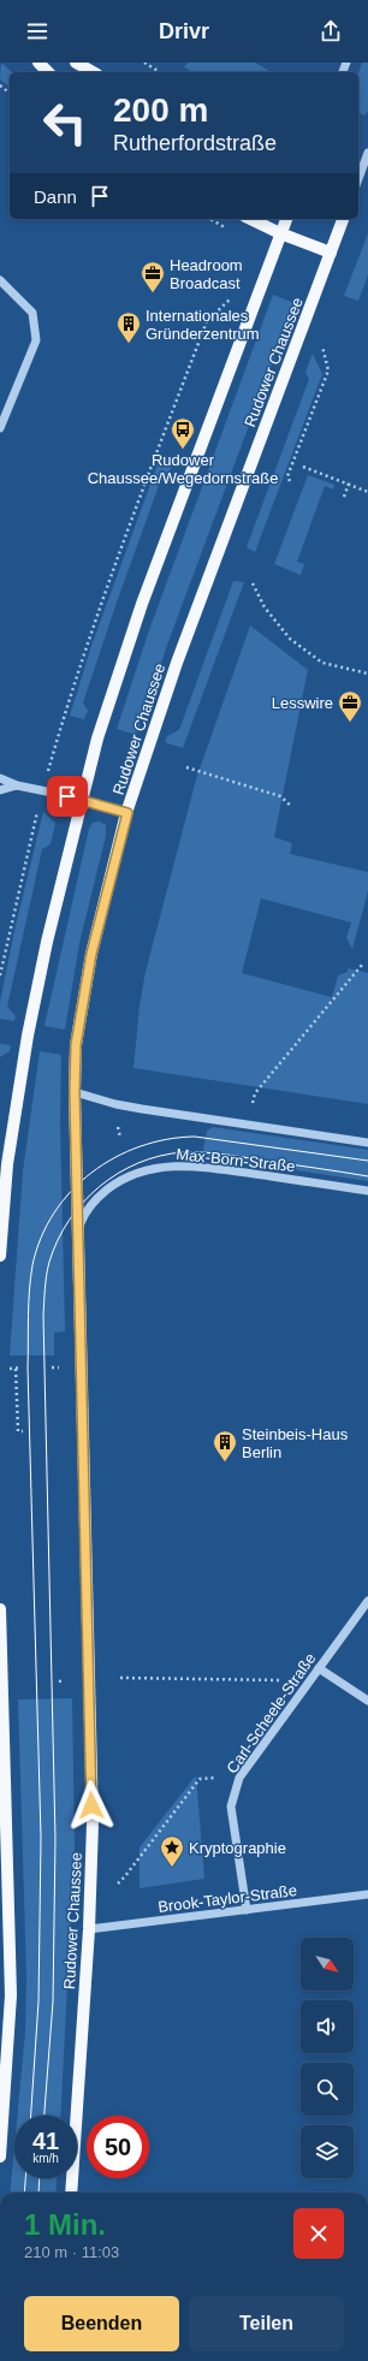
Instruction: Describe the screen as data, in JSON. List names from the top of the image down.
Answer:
{
  "streets": {
    "main road": ["Rudower Chaussee"],
    "street": ["Max-Born-Straße", "Carl-Scheele-Straße", "Brook-Taylor-Straße"]
  },
  "crossings": [
    ["Rudower Chaussee", "Max-Born-Straße"],
    ["Rudower Chaussee", "Brook-Taylor-Straße"],
    ["Carl-Scheele-Straße", "Brook-Taylor-Straße"]
  ],
  "places": {
    "office": ["Headroom Broadcast", "Lesswire"],
    "building": ["Internationales Gründerzentrum", "Steinbeis-Haus Berlin"],
    "bus stop": ["Rudower Chaussee/Wegedornstraße"],
    "place": ["Kryptographie"]
  },
  "north": "bottom right",
  "page": {
    "header": "Drivr",
    "turn": ["200 m", "Rutherfordstraße"],
    "then": "Dann",
    "speed": "41 km/h",
    "limit": "50",
    "heading": ["1 Min.", "210 m · 11:03"],
    "buttons": ["Beenden", "Teilen"]
  }
}
